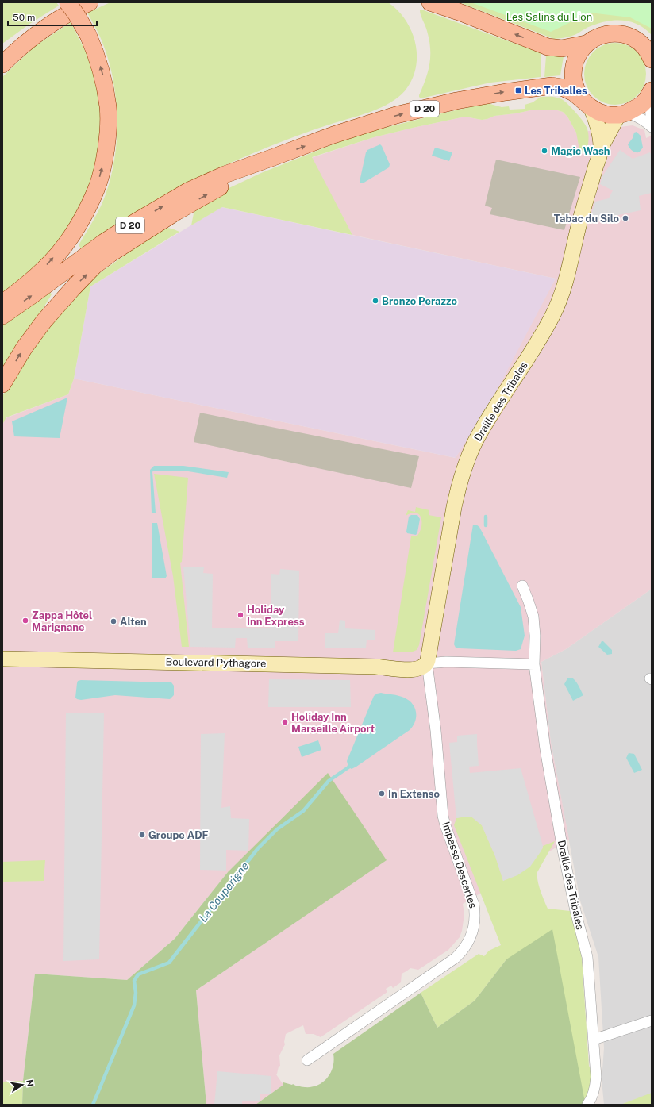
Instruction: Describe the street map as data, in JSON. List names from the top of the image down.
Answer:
{
  "streets": {
    "main road": ["D 20"],
    "street": ["Draille des Tribales", "Boulevard Pythagore", "Impasse Descartes"]
  },
  "crossings": [
    ["D 20", "Draille des Tribales"],
    ["Draille des Tribales", "Boulevard Pythagore"],
    ["Draille des Tribales", "Impasse Descartes"],
    ["Boulevard Pythagore", "Impasse Descartes"]
  ],
  "water": ["La Couperigne"],
  "parks": ["Les Salins du Lion"],
  "places": {
    "transit": ["Les Triballes"],
    "other": [
      "Magic Wash",
      "Tabac du Silo",
      "Bronzo Perazzo",
      "Holiday Inn Express",
      "Zappa Hôtel Marignane",
      "Alten",
      "Holiday Inn Marseille Airport",
      "In Extenso",
      "Groupe ADF"
    ]
  },
  "scale_bar": "50 m",
  "north": "right"
}
